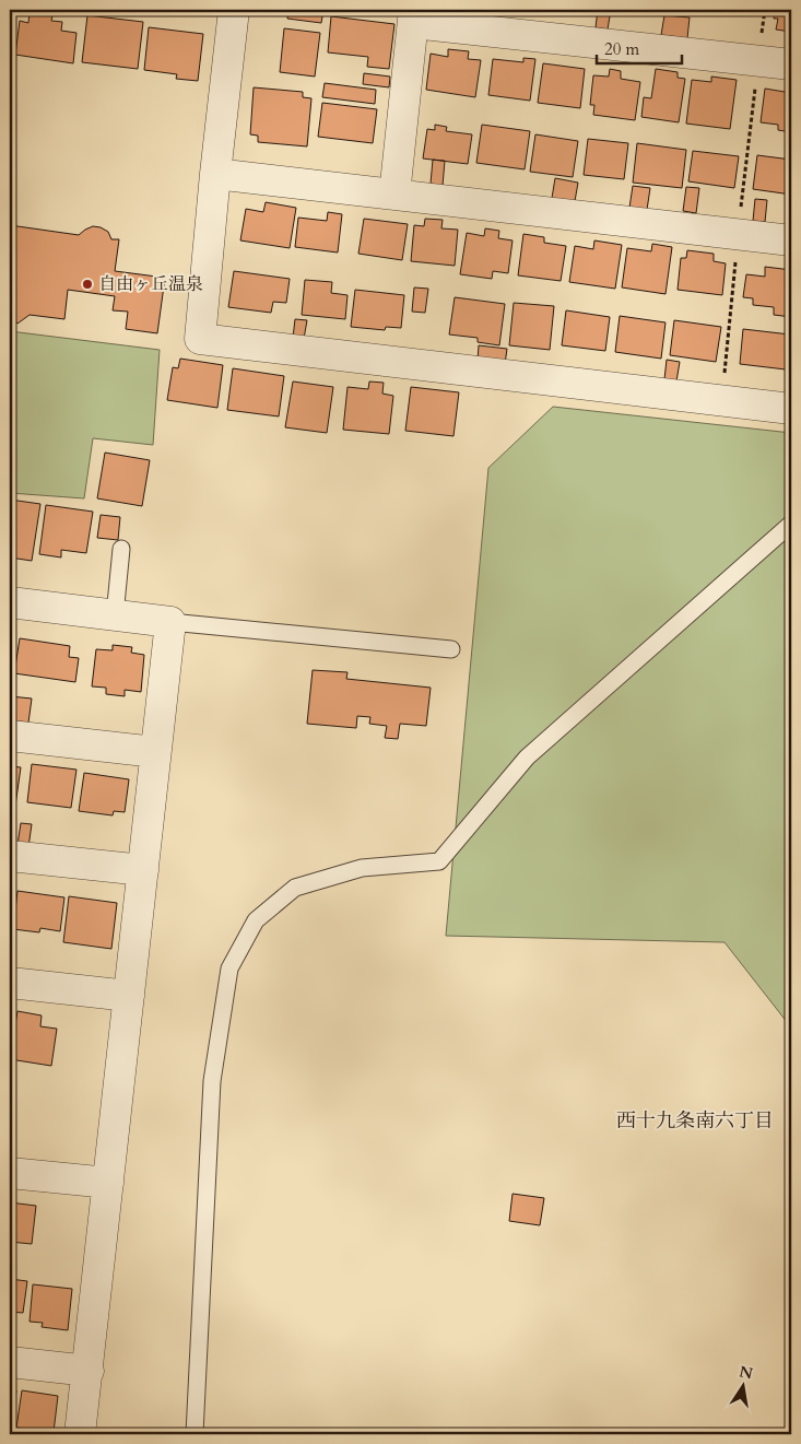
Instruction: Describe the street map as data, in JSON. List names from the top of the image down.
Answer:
{
  "districts": ["西十九条南六丁目"],
  "places": ["自由ヶ丘温泉"],
  "scale_bar": "20 m",
  "north": "top"
}
